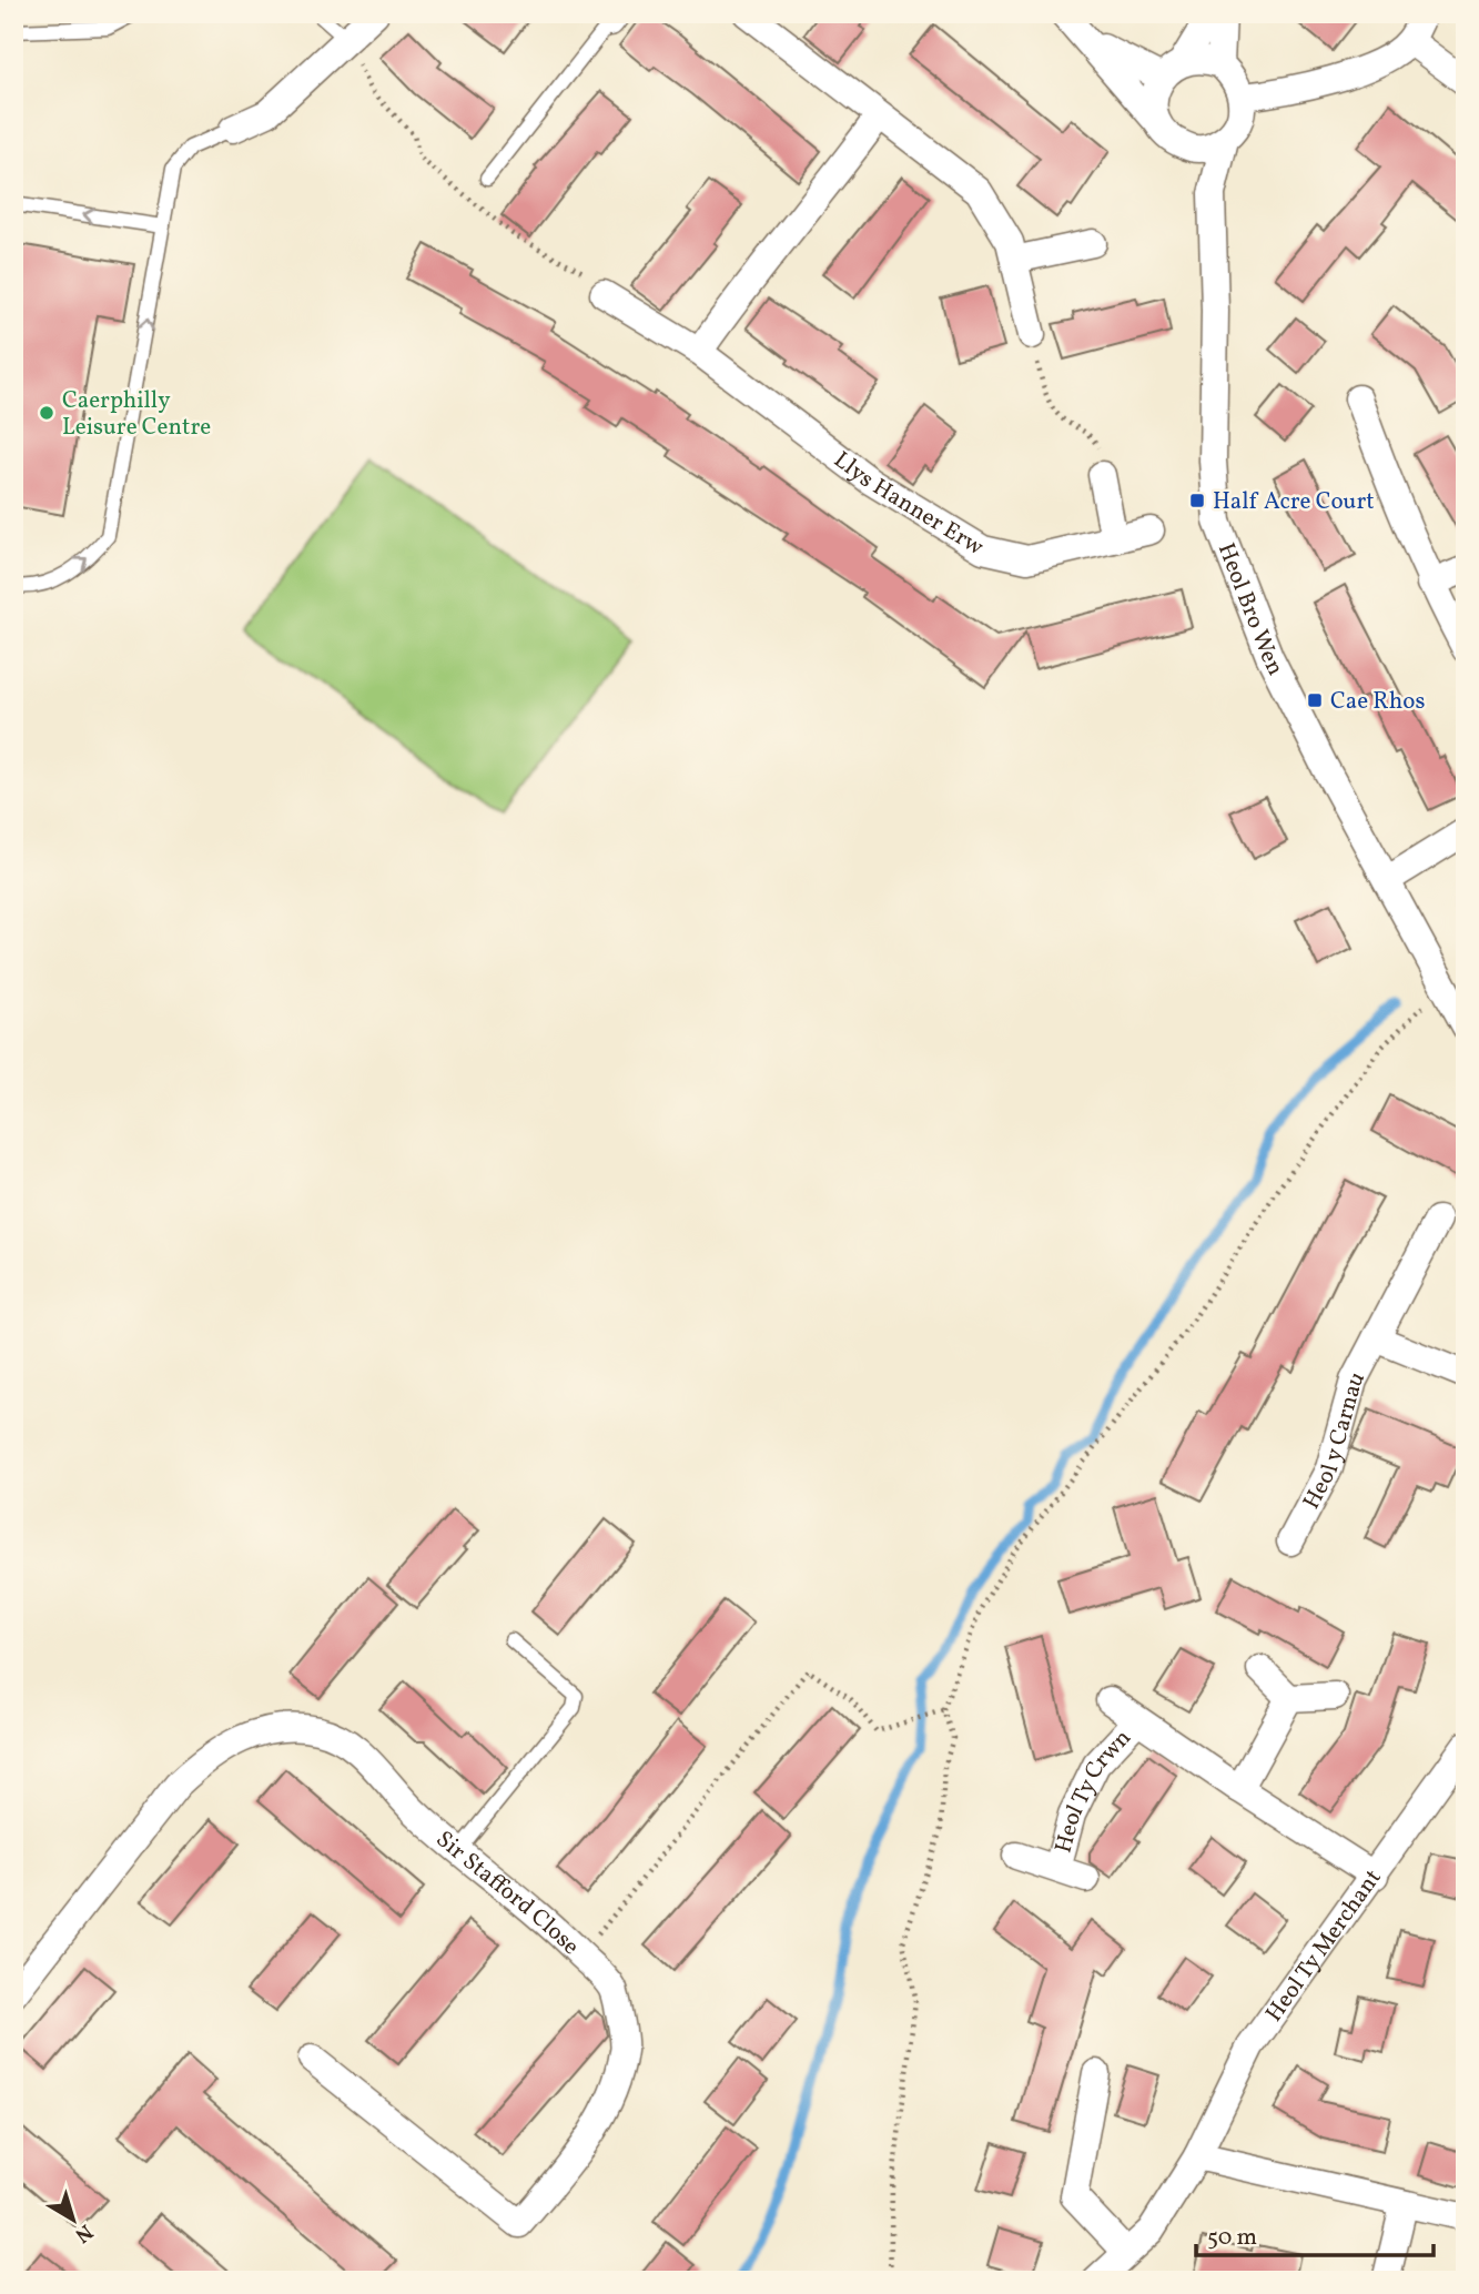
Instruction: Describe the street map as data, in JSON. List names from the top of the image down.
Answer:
{
  "streets": {
    "street": [
      "Llys Hanner Erw",
      "Heol Bro Wen",
      "Heol y Carnau",
      "Heol Ty Crwn",
      "Sir Stafford Close",
      "Heol Ty Merchant"
    ]
  },
  "crossings": [
    ["Heol Ty Crwn", "Heol Ty Merchant"]
  ],
  "places": {
    "other": ["Caerphilly Leisure Centre"],
    "transit": ["Half Acre Court", "Cae Rhos"]
  },
  "scale_bar": "50 m",
  "north": "bottom right"
}
